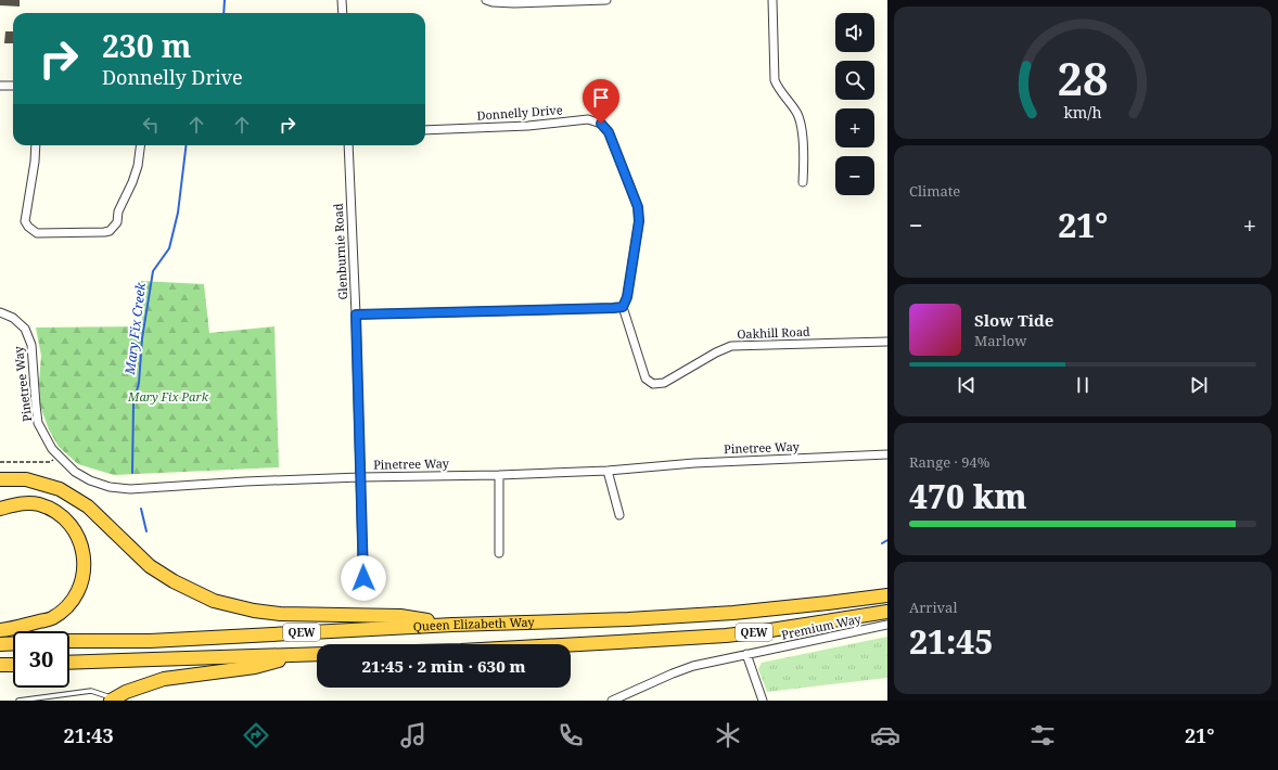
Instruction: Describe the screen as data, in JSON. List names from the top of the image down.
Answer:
{
  "streets": {
    "highway": ["Queen Elizabeth Way", "QEW"],
    "street": [
      "Donnelly Drive",
      "Glenburnie Road",
      "Oakhill Road",
      "Pinetree Way",
      "Premium Way"
    ]
  },
  "crossings": [
    ["Donnelly Drive", "Oakhill Road"],
    ["Glenburnie Road", "Pinetree Way"]
  ],
  "water": ["Mary Fix Creek"],
  "parks": ["Mary Fix Park"],
  "page": {
    "map_buttons": ["+", "−"],
    "turn": ["230 m", "Donnelly Drive"],
    "tile": [
      "Climate",
      ["Range · 94%", "470 km"],
      ["Arrival", "21:45"]
    ],
    "heat": ["−", "21°", "+"],
    "song": ["Slow Tide", "Marlow"],
    "limit": "30",
    "trip": "21:45 · 2 min · 630 m",
    "tabs": ["21:43", "21°"],
    "gauge": ["28", "km/h"]
  }
}
